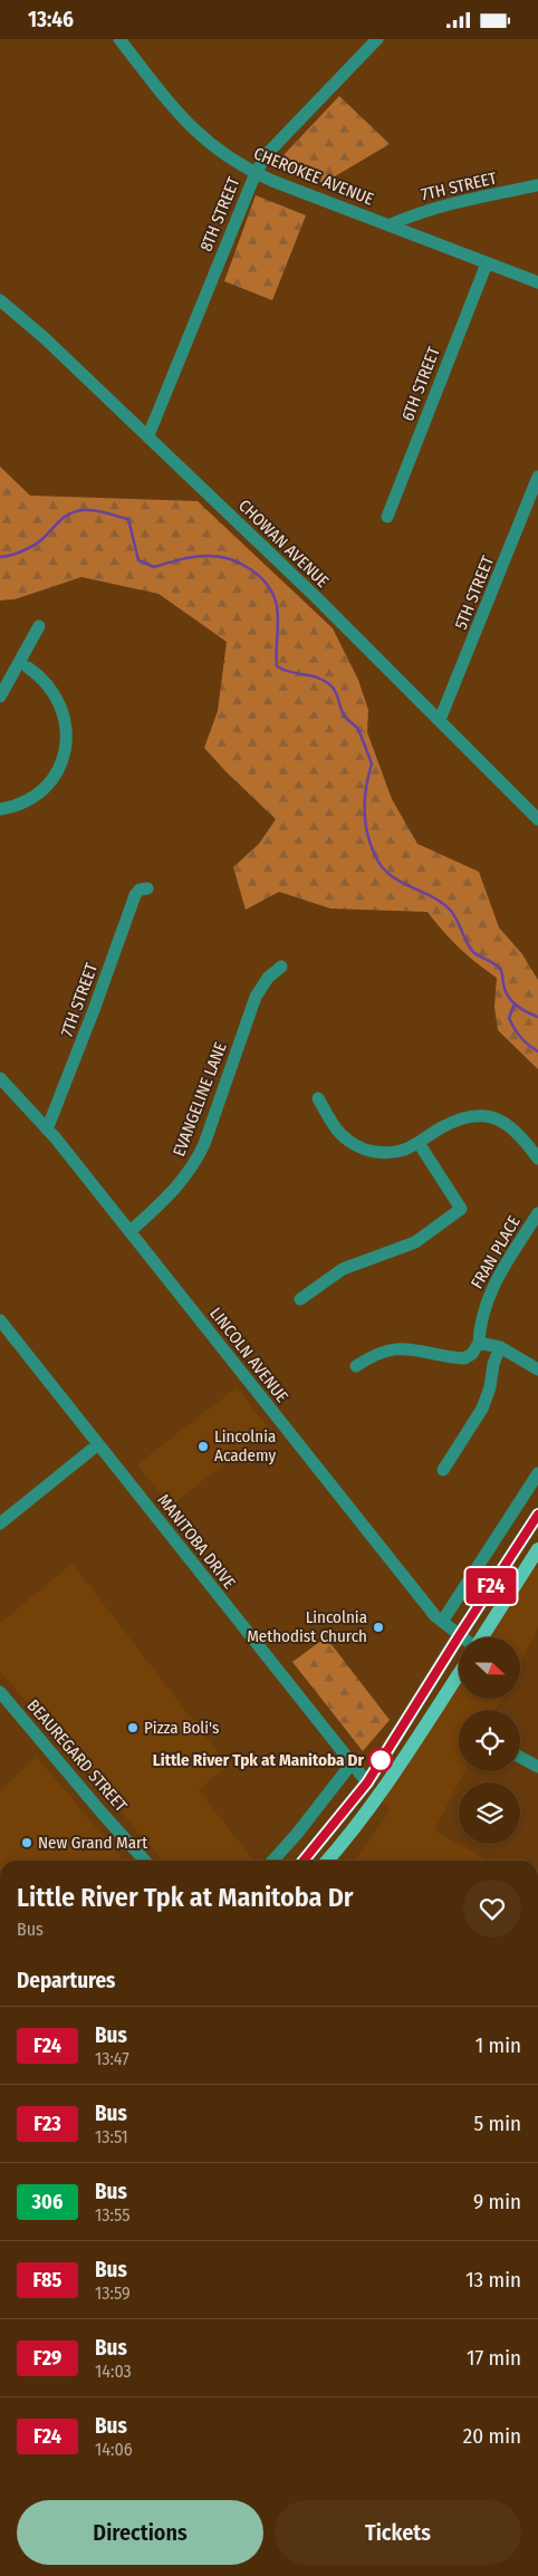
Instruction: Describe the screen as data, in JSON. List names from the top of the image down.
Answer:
{
  "streets": {
    "street": [
      "CHEROKEE AVENUE",
      "7TH STREET",
      "8TH STREET",
      "6TH STREET",
      "CHOWAN AVENUE",
      "5TH STREET",
      "EVANGELINE LANE",
      "FRAN PLACE",
      "LINCOLN AVENUE",
      "MANITOBA DRIVE",
      "BEAUREGARD STREET"
    ]
  },
  "crossings": [
    ["CHEROKEE AVENUE", "7TH STREET"],
    ["CHEROKEE AVENUE", "8TH STREET"],
    ["CHEROKEE AVENUE", "6TH STREET"],
    ["7TH STREET", "LINCOLN AVENUE"],
    ["8TH STREET", "CHOWAN AVENUE"],
    ["CHOWAN AVENUE", "5TH STREET"],
    ["EVANGELINE LANE", "LINCOLN AVENUE"]
  ],
  "places": [
    "Lincolnia Academy",
    "Lincolnia Methodist Church",
    "Pizza Boli's",
    "Little River Tpk at Manitoba Dr",
    "New Grand Mart"
  ],
  "lines": ["bus line F24"],
  "north": "right",
  "page": {
    "status": "13:46",
    "on_map": "F24",
    "heading": [
      ["Little River Tpk at Manitoba Dr", "Bus"],
      "Departures"
    ],
    "list": [
      {
        "mark": "F24",
        "name": "Bus",
        "note": "13:47",
        "value": "1 min"
      },
      {
        "mark": "F23",
        "name": "Bus",
        "note": "13:51",
        "value": "5 min"
      },
      {
        "mark": "306",
        "name": "Bus",
        "note": "13:55",
        "value": "9 min"
      },
      {
        "mark": "F85",
        "name": "Bus",
        "note": "13:59",
        "value": "13 min"
      },
      {
        "mark": "F29",
        "name": "Bus",
        "note": "14:03",
        "value": "17 min"
      },
      {
        "mark": "F24",
        "name": "Bus",
        "note": "14:06",
        "value": "20 min"
      }
    ],
    "buttons": ["Directions", "Tickets"]
  }
}
